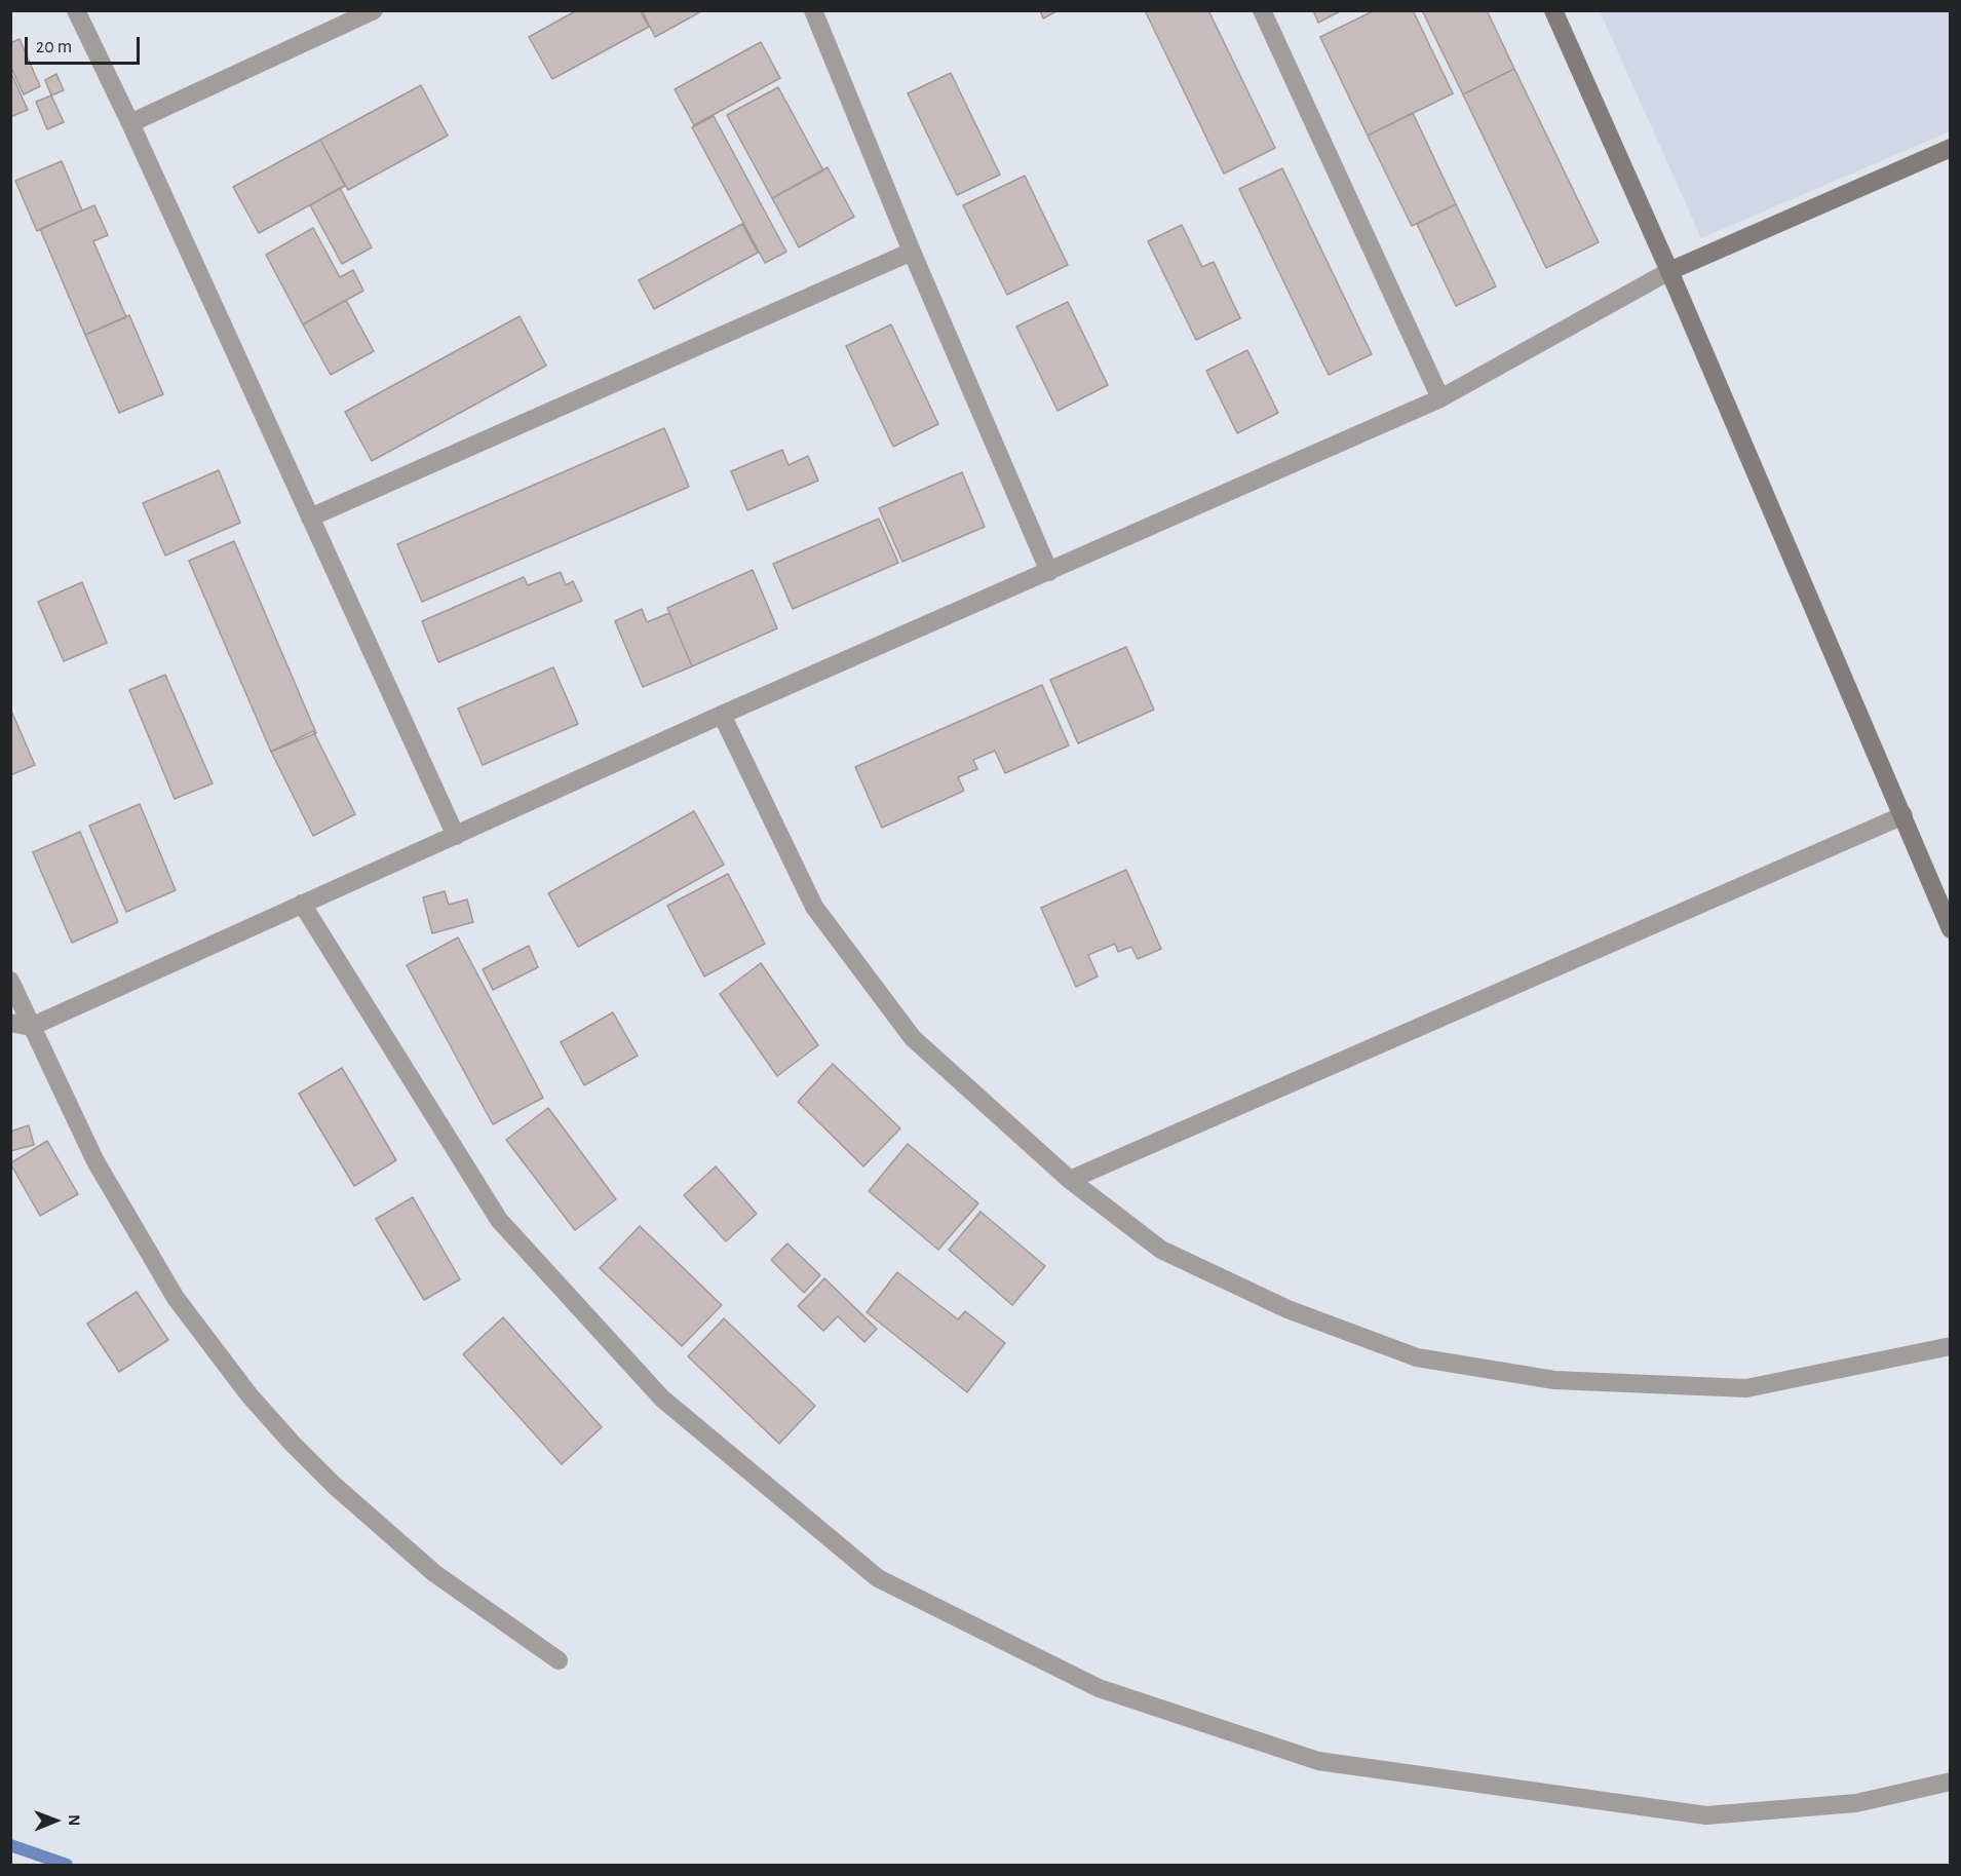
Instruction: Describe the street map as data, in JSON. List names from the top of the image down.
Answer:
{
  "scale_bar": "20 m",
  "north": "right"
}
